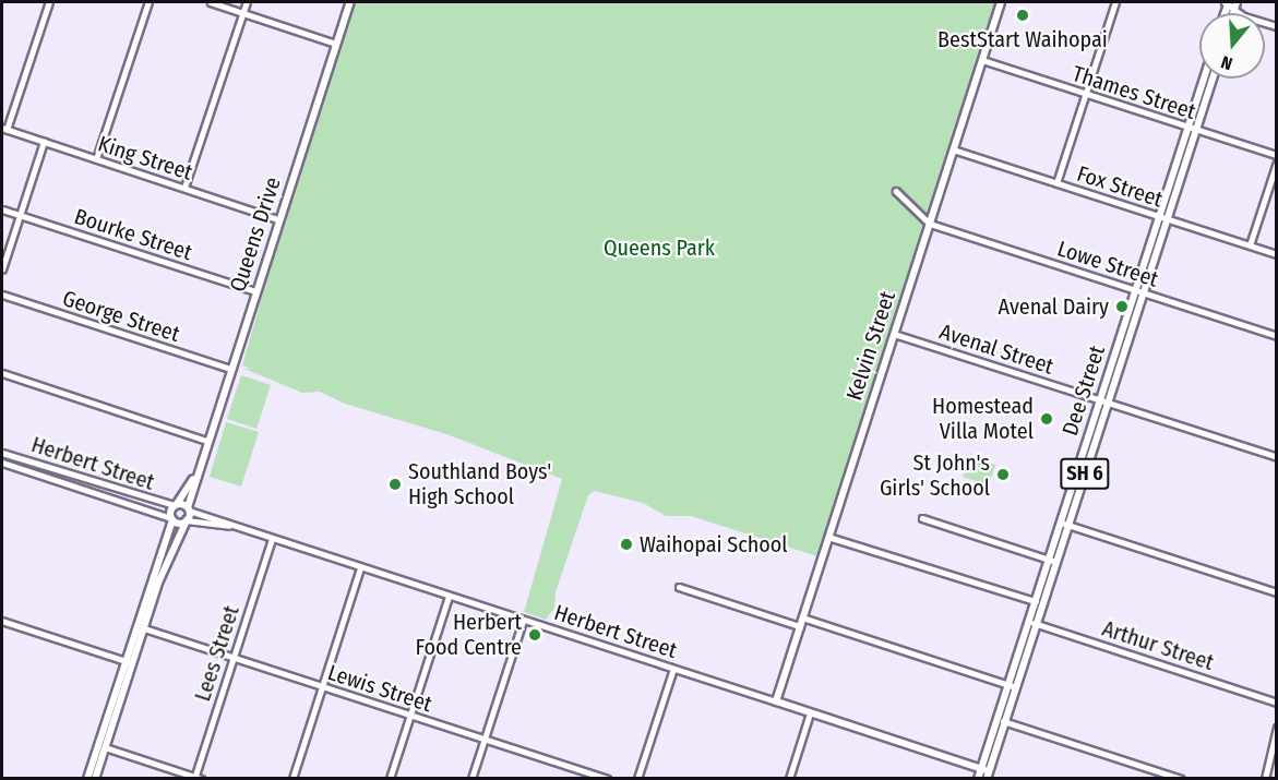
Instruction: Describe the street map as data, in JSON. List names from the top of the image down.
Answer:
{
  "streets": {
    "main road": [
      "Queens Drive",
      "Kelvin Street",
      "Dee Street",
      "Herbert Street",
      "SH 6"
    ],
    "street": [
      "Thames Street",
      "King Street",
      "Fox Street",
      "Bourke Street",
      "Lowe Street",
      "George Street",
      "Avenal Street",
      "Arthur Street",
      "Lees Street",
      "Lewis Street"
    ]
  },
  "crossings": [
    ["Thames Street", "Kelvin Street"],
    ["Thames Street", "Dee Street"],
    ["King Street", "Queens Drive"],
    ["Fox Street", "Kelvin Street"],
    ["Fox Street", "Dee Street"],
    ["Bourke Street", "Queens Drive"],
    ["Queens Drive", "George Street"],
    ["Queens Drive", "Herbert Street"],
    ["Lowe Street", "Kelvin Street"],
    ["Lowe Street", "Dee Street"],
    ["Kelvin Street", "Avenal Street"],
    ["Kelvin Street", "Herbert Street"],
    ["Avenal Street", "Dee Street"],
    ["Dee Street", "Herbert Street"],
    ["Dee Street", "Arthur Street"],
    ["Herbert Street", "Lees Street"],
    ["Lees Street", "Lewis Street"]
  ],
  "parks": ["Queens Park"],
  "places": [
    "BestStart Waihopai",
    "Avenal Dairy",
    "Homestead Villa Motel",
    "St John's Girls' School",
    "Southland Boys' High School",
    "Waihopai School",
    "Herbert Food Centre"
  ],
  "north": "bottom"
}
